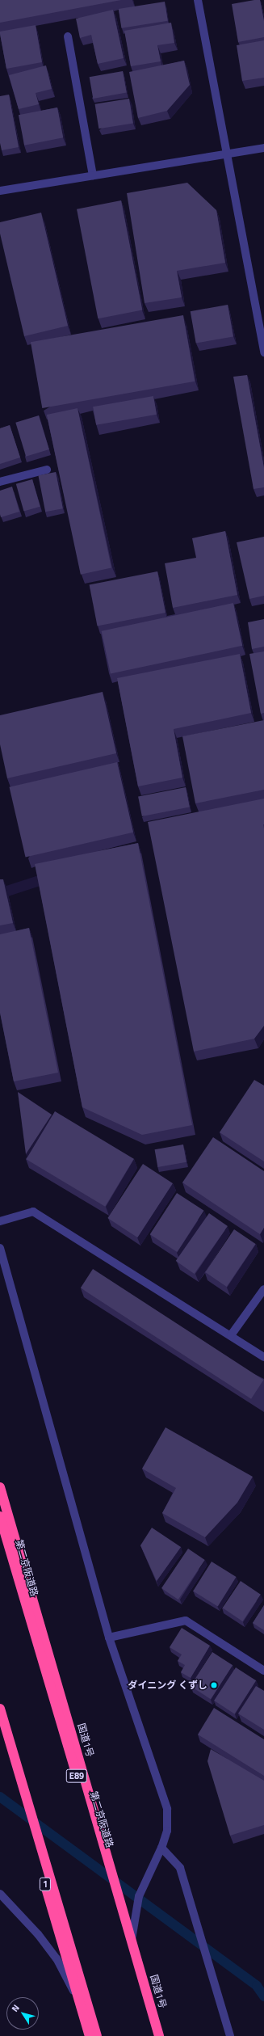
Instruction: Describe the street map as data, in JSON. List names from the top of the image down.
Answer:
{
  "streets": {
    "highway": [
      "第二京阪道路",
      "国道1号",
      "E89",
      "1"
    ]
  },
  "places": ["ダイニング くずし"],
  "north": "top left"
}
